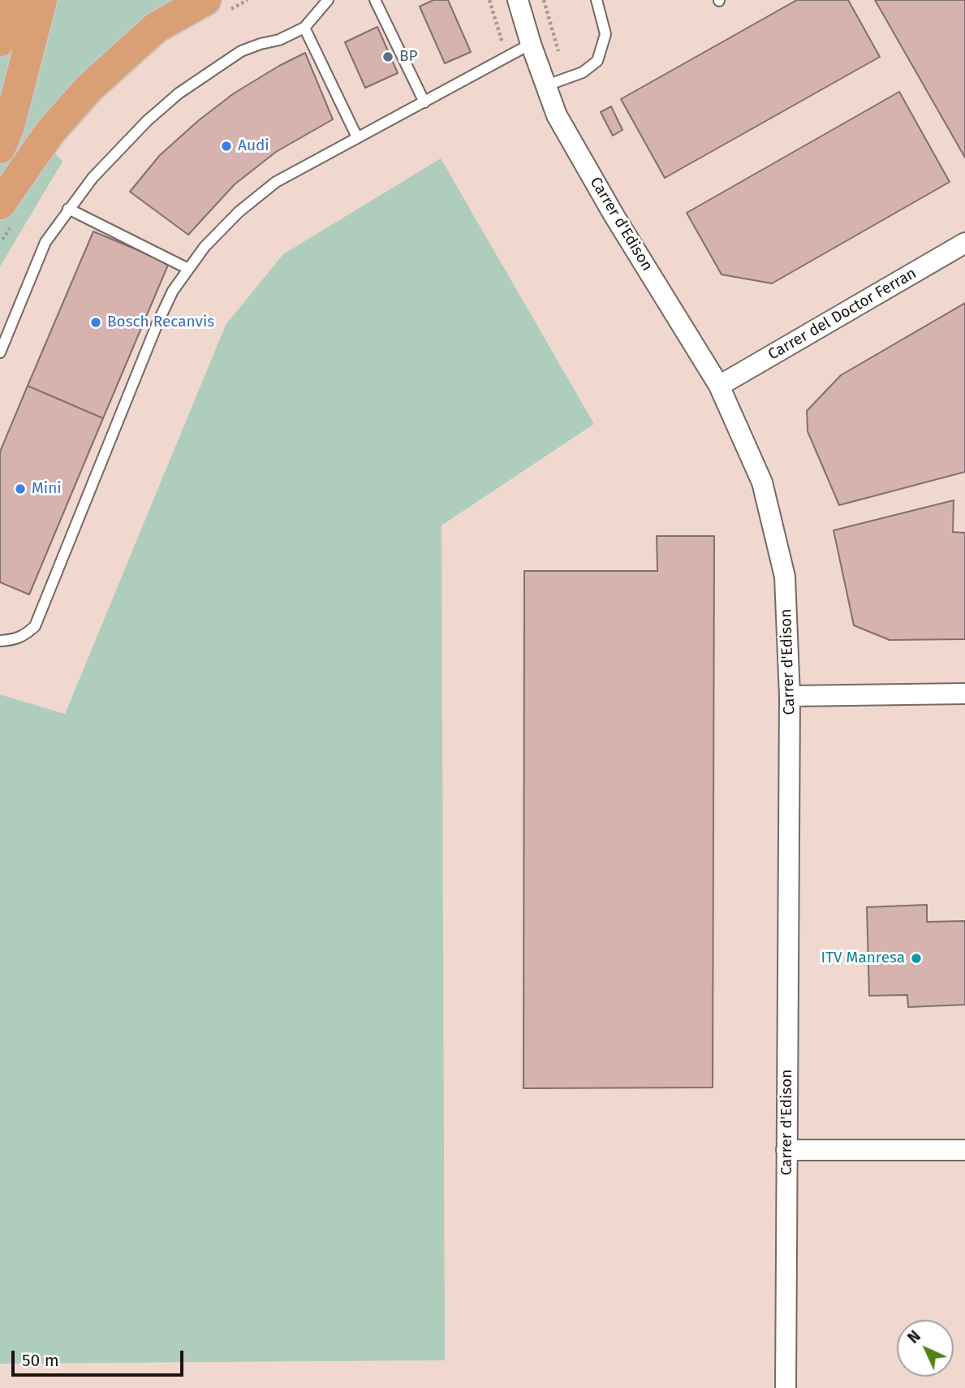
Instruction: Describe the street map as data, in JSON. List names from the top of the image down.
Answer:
{
  "streets": {
    "street": ["Carrer d'Edison", "Carrer del Doctor Ferran"]
  },
  "crossings": [
    ["Carrer d'Edison", "Carrer del Doctor Ferran"]
  ],
  "places": [
    "BP",
    "Audi",
    "Bosch Recanvis",
    "Mini",
    "ITV Manresa"
  ],
  "scale_bar": "50 m",
  "north": "top left"
}
